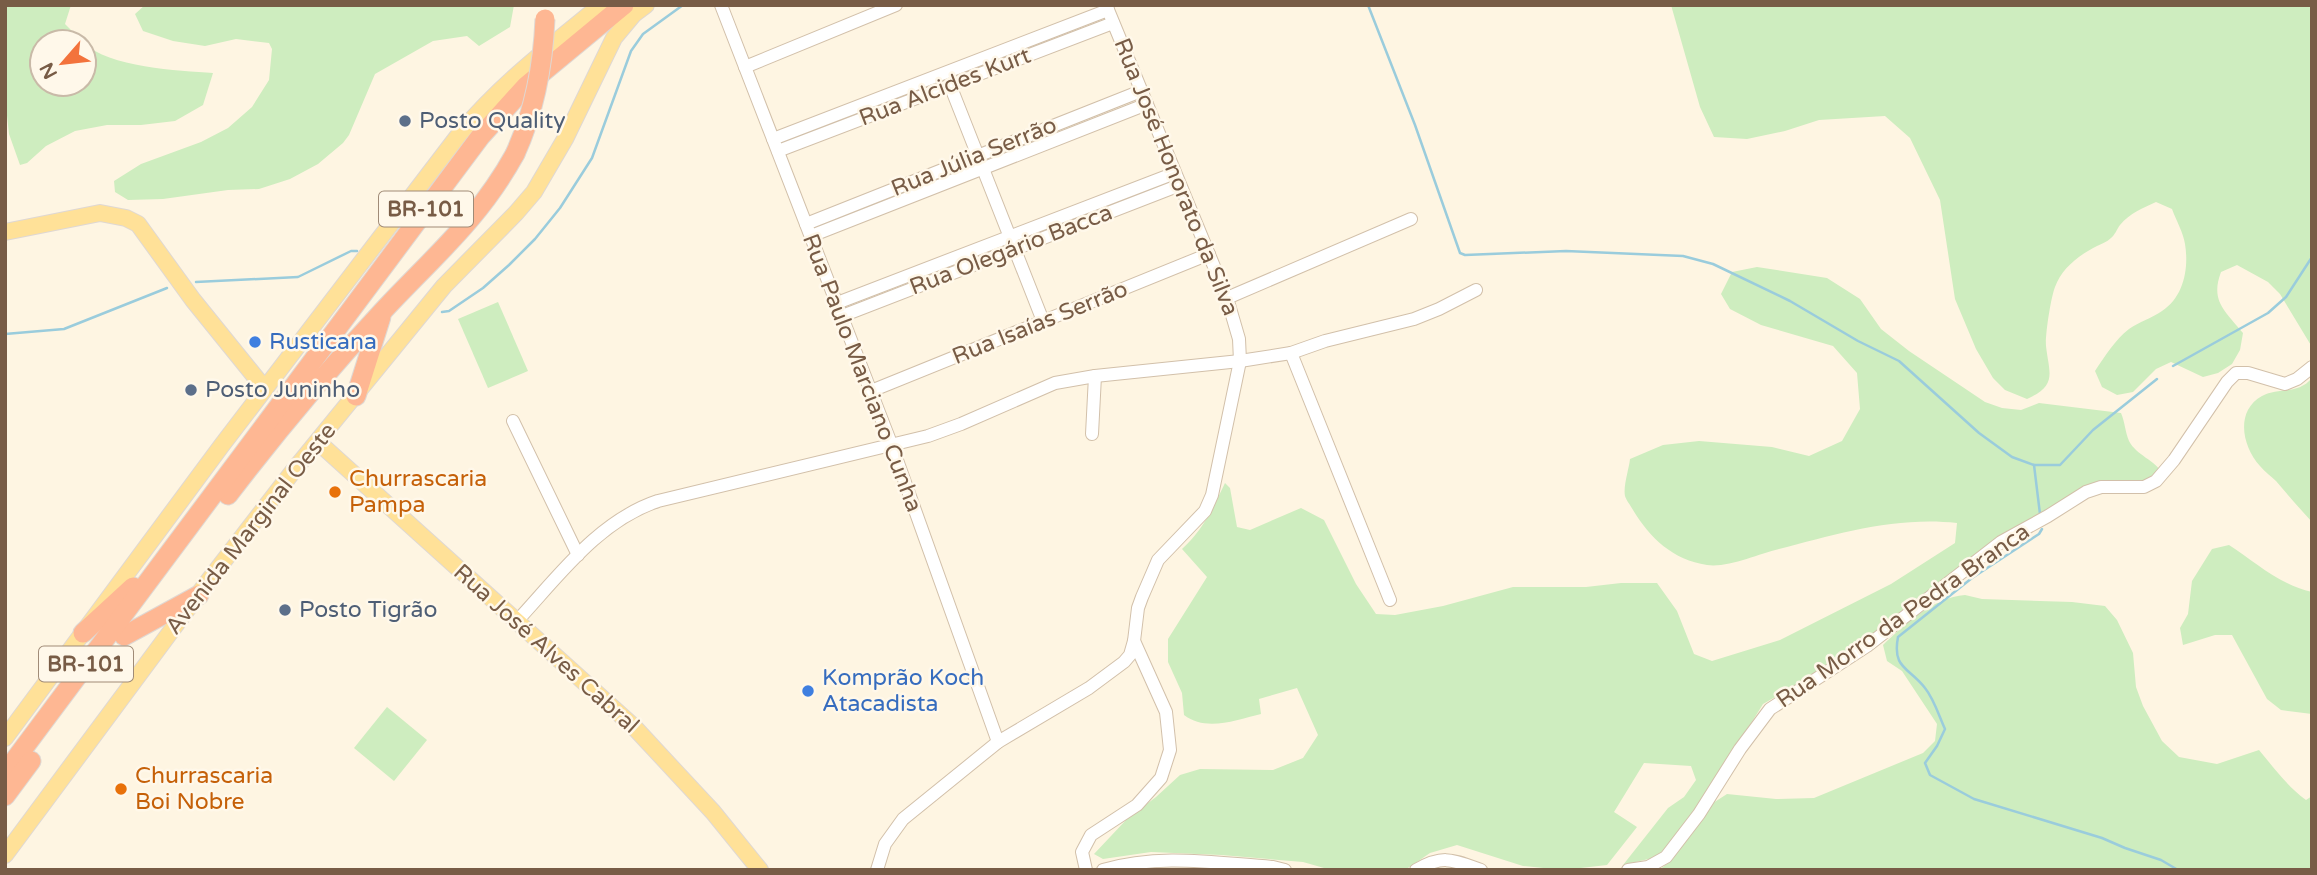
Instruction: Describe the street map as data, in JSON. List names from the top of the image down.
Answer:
{
  "streets": {
    "highway": ["BR-101"],
    "main road": ["Avenida Marginal Oeste", "Rua José Alves Cabral"],
    "street": [
      "Rua Alcides Kurt",
      "Rua Júlia Serrão",
      "Rua José Honorato da Silva",
      "Rua Olegário Bacca",
      "Rua Isaías Serrão",
      "Rua Paulo Marciano Cunha",
      "Rua Morro da Pedra Branca"
    ]
  },
  "crossings": [
    ["Rua Alcides Kurt", "Rua José Honorato da Silva"],
    ["Rua Alcides Kurt", "Rua Paulo Marciano Cunha"],
    ["Rua Júlia Serrão", "Rua José Honorato da Silva"],
    ["Rua Júlia Serrão", "Rua Paulo Marciano Cunha"],
    ["Rua José Honorato da Silva", "Rua Olegário Bacca"],
    ["Rua José Honorato da Silva", "Rua Isaías Serrão"],
    ["Rua José Honorato da Silva", "Rua Paulo Marciano Cunha"],
    ["Rua Olegário Bacca", "Rua Paulo Marciano Cunha"],
    ["Rua Isaías Serrão", "Rua Paulo Marciano Cunha"],
    ["Avenida Marginal Oeste", "Rua José Alves Cabral"]
  ],
  "places": [
    "Posto Quality",
    "Rusticana",
    "Posto Juninho",
    "Churrascaria Pampa",
    "Posto Tigrão",
    "Komprão Koch Atacadista",
    "Churrascaria Boi Nobre"
  ],
  "north": "bottom left"
}
